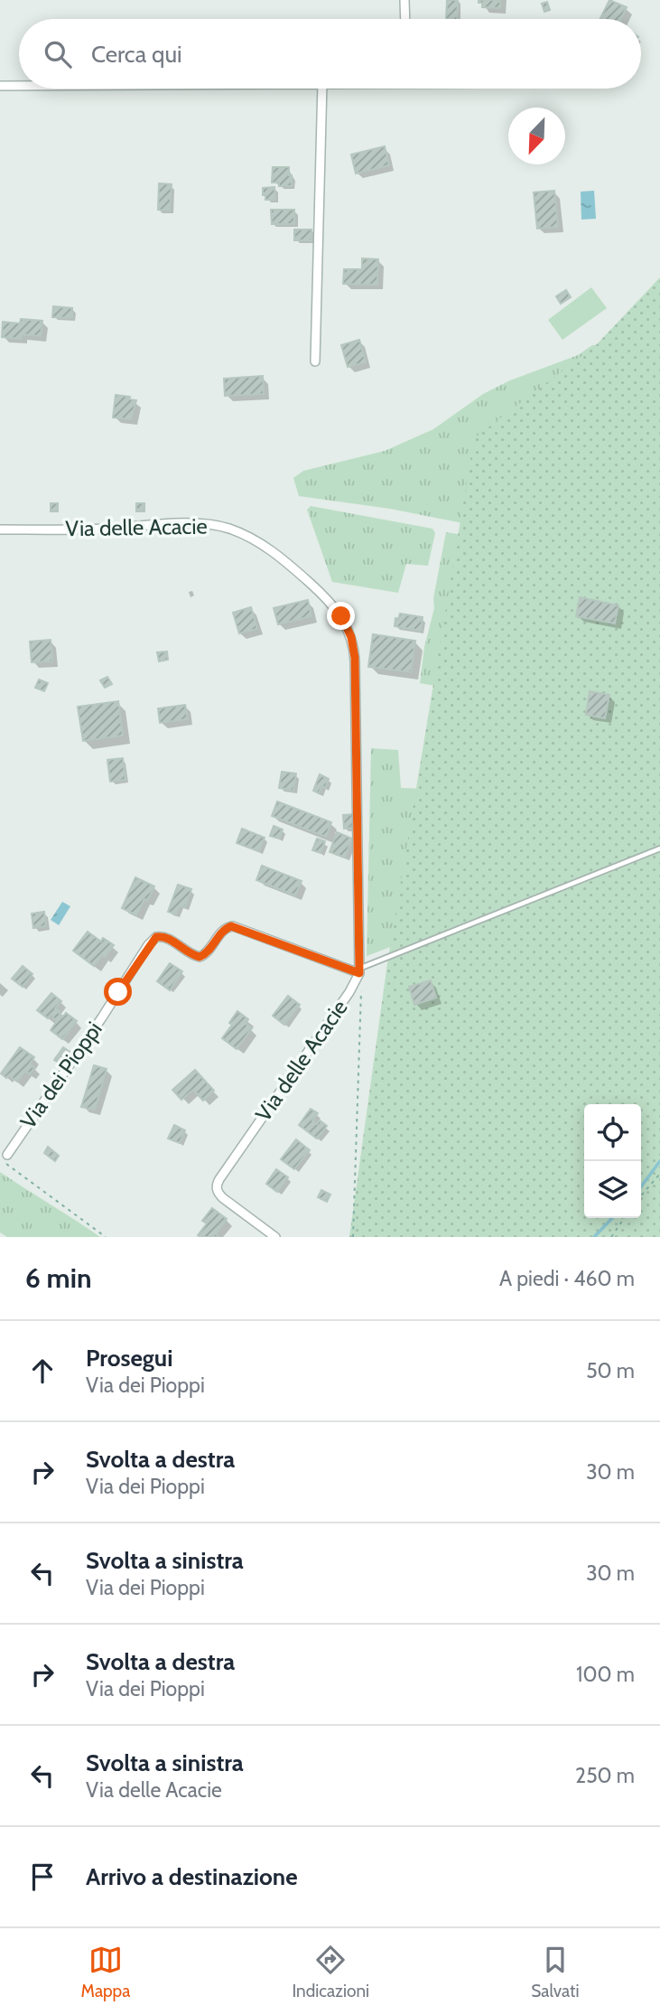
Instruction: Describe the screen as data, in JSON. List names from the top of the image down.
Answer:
{
  "streets": {
    "street": ["Via delle Acacie", "Via dei Pioppi"]
  },
  "crossings": [
    ["Via delle Acacie", "Via dei Pioppi"]
  ],
  "north": "bottom left",
  "page": {
    "search": "Cerca qui",
    "heading": ["6 min", "A piedi · 460 m"],
    "list": [
      ["Prosegui", "Via dei Pioppi", "50 m"],
      ["Svolta a destra", "Via dei Pioppi", "30 m"],
      ["Svolta a sinistra", "Via dei Pioppi", "30 m"],
      ["Svolta a destra", "Via dei Pioppi", "100 m"],
      ["Svolta a sinistra", "Via delle Acacie", "250 m"],
      "Arrivo a destinazione"
    ],
    "nav": ["Mappa", "Indicazioni", "Salvati"]
  }
}
